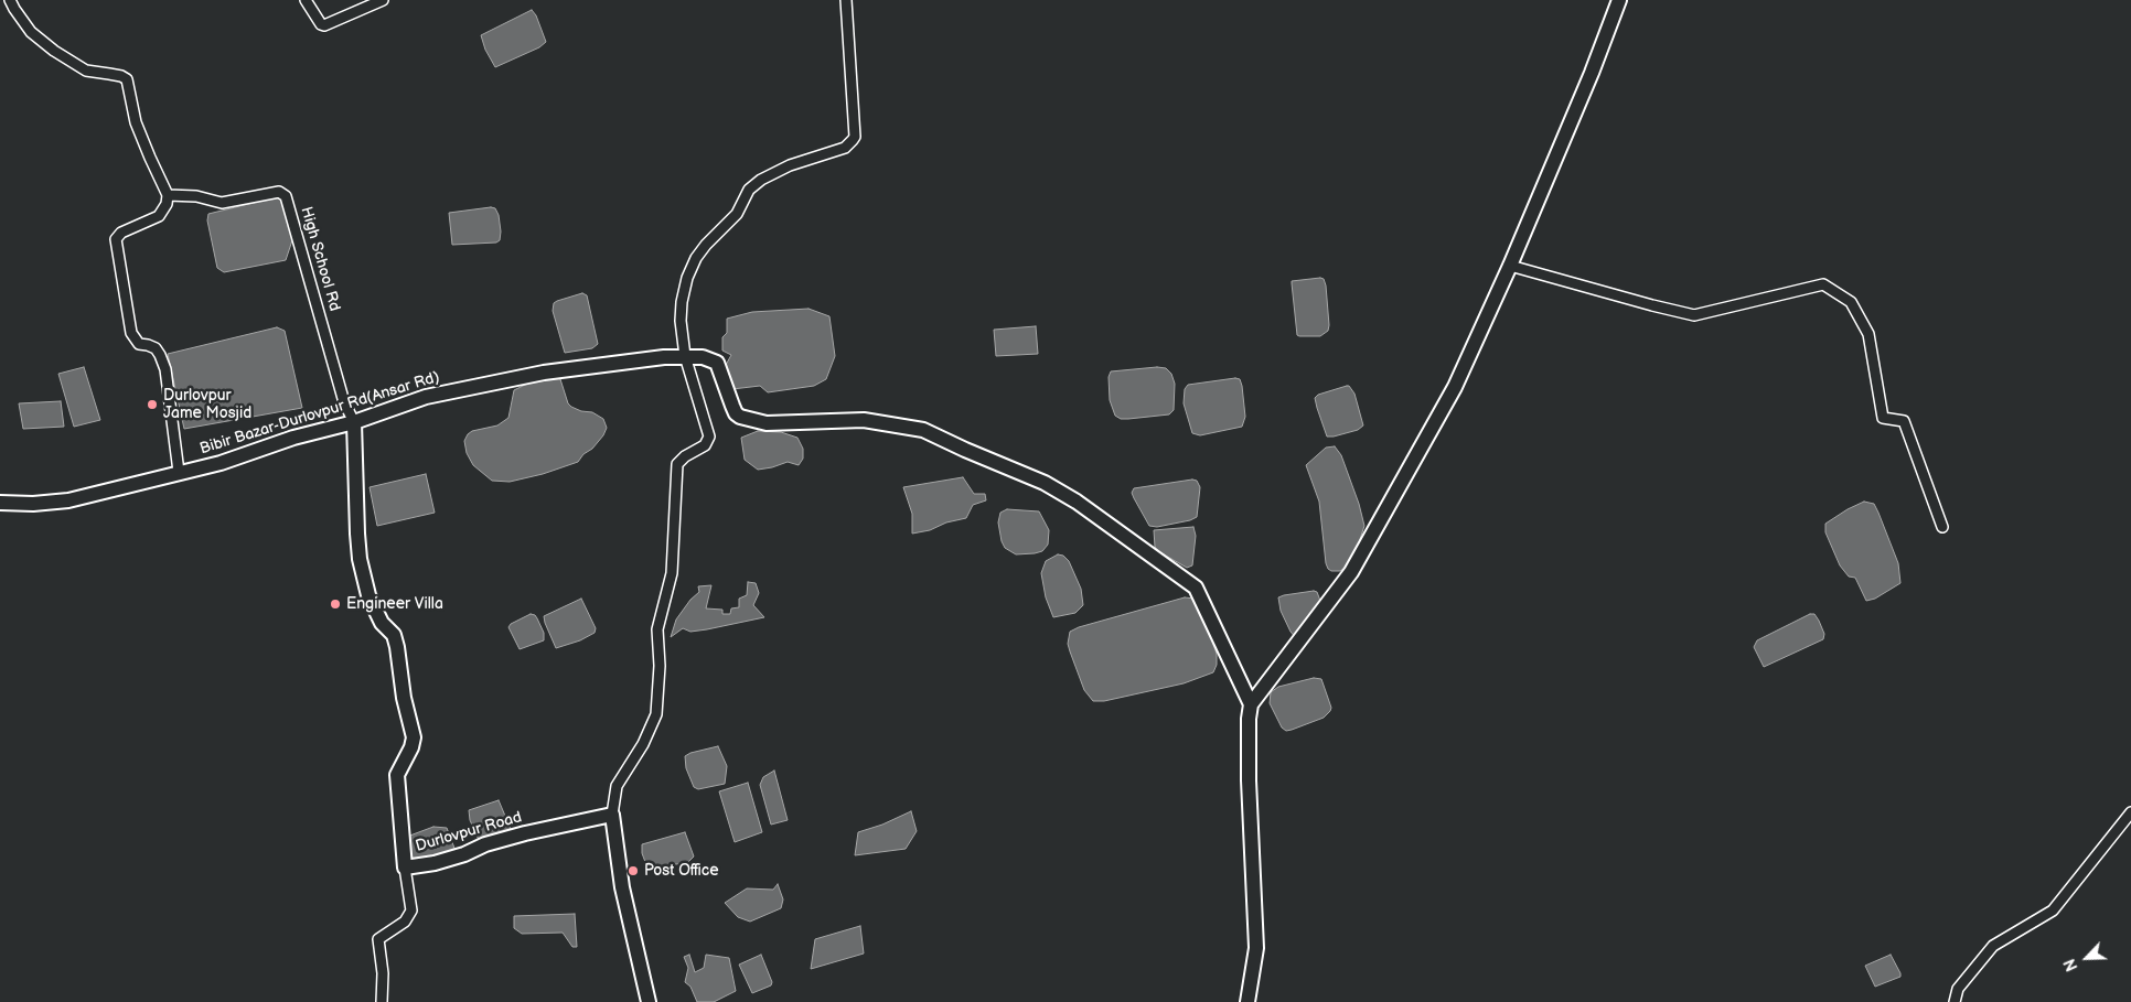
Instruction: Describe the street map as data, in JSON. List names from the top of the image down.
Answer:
{
  "streets": {
    "street": ["High School Rd", "Bibir Bazar-Durlovpur Rd(Ansar Rd)", "Durlovpur Road"]
  },
  "crossings": [
    ["High School Rd", "Bibir Bazar-Durlovpur Rd(Ansar Rd)"],
    ["High School Rd", "Durlovpur Road"],
    ["Bibir Bazar-Durlovpur Rd(Ansar Rd)", "Durlovpur Road"]
  ],
  "places": ["Durlovpur Jame Mosjid", "Engineer Villa", "Post Office"],
  "north": "bottom left"
}
